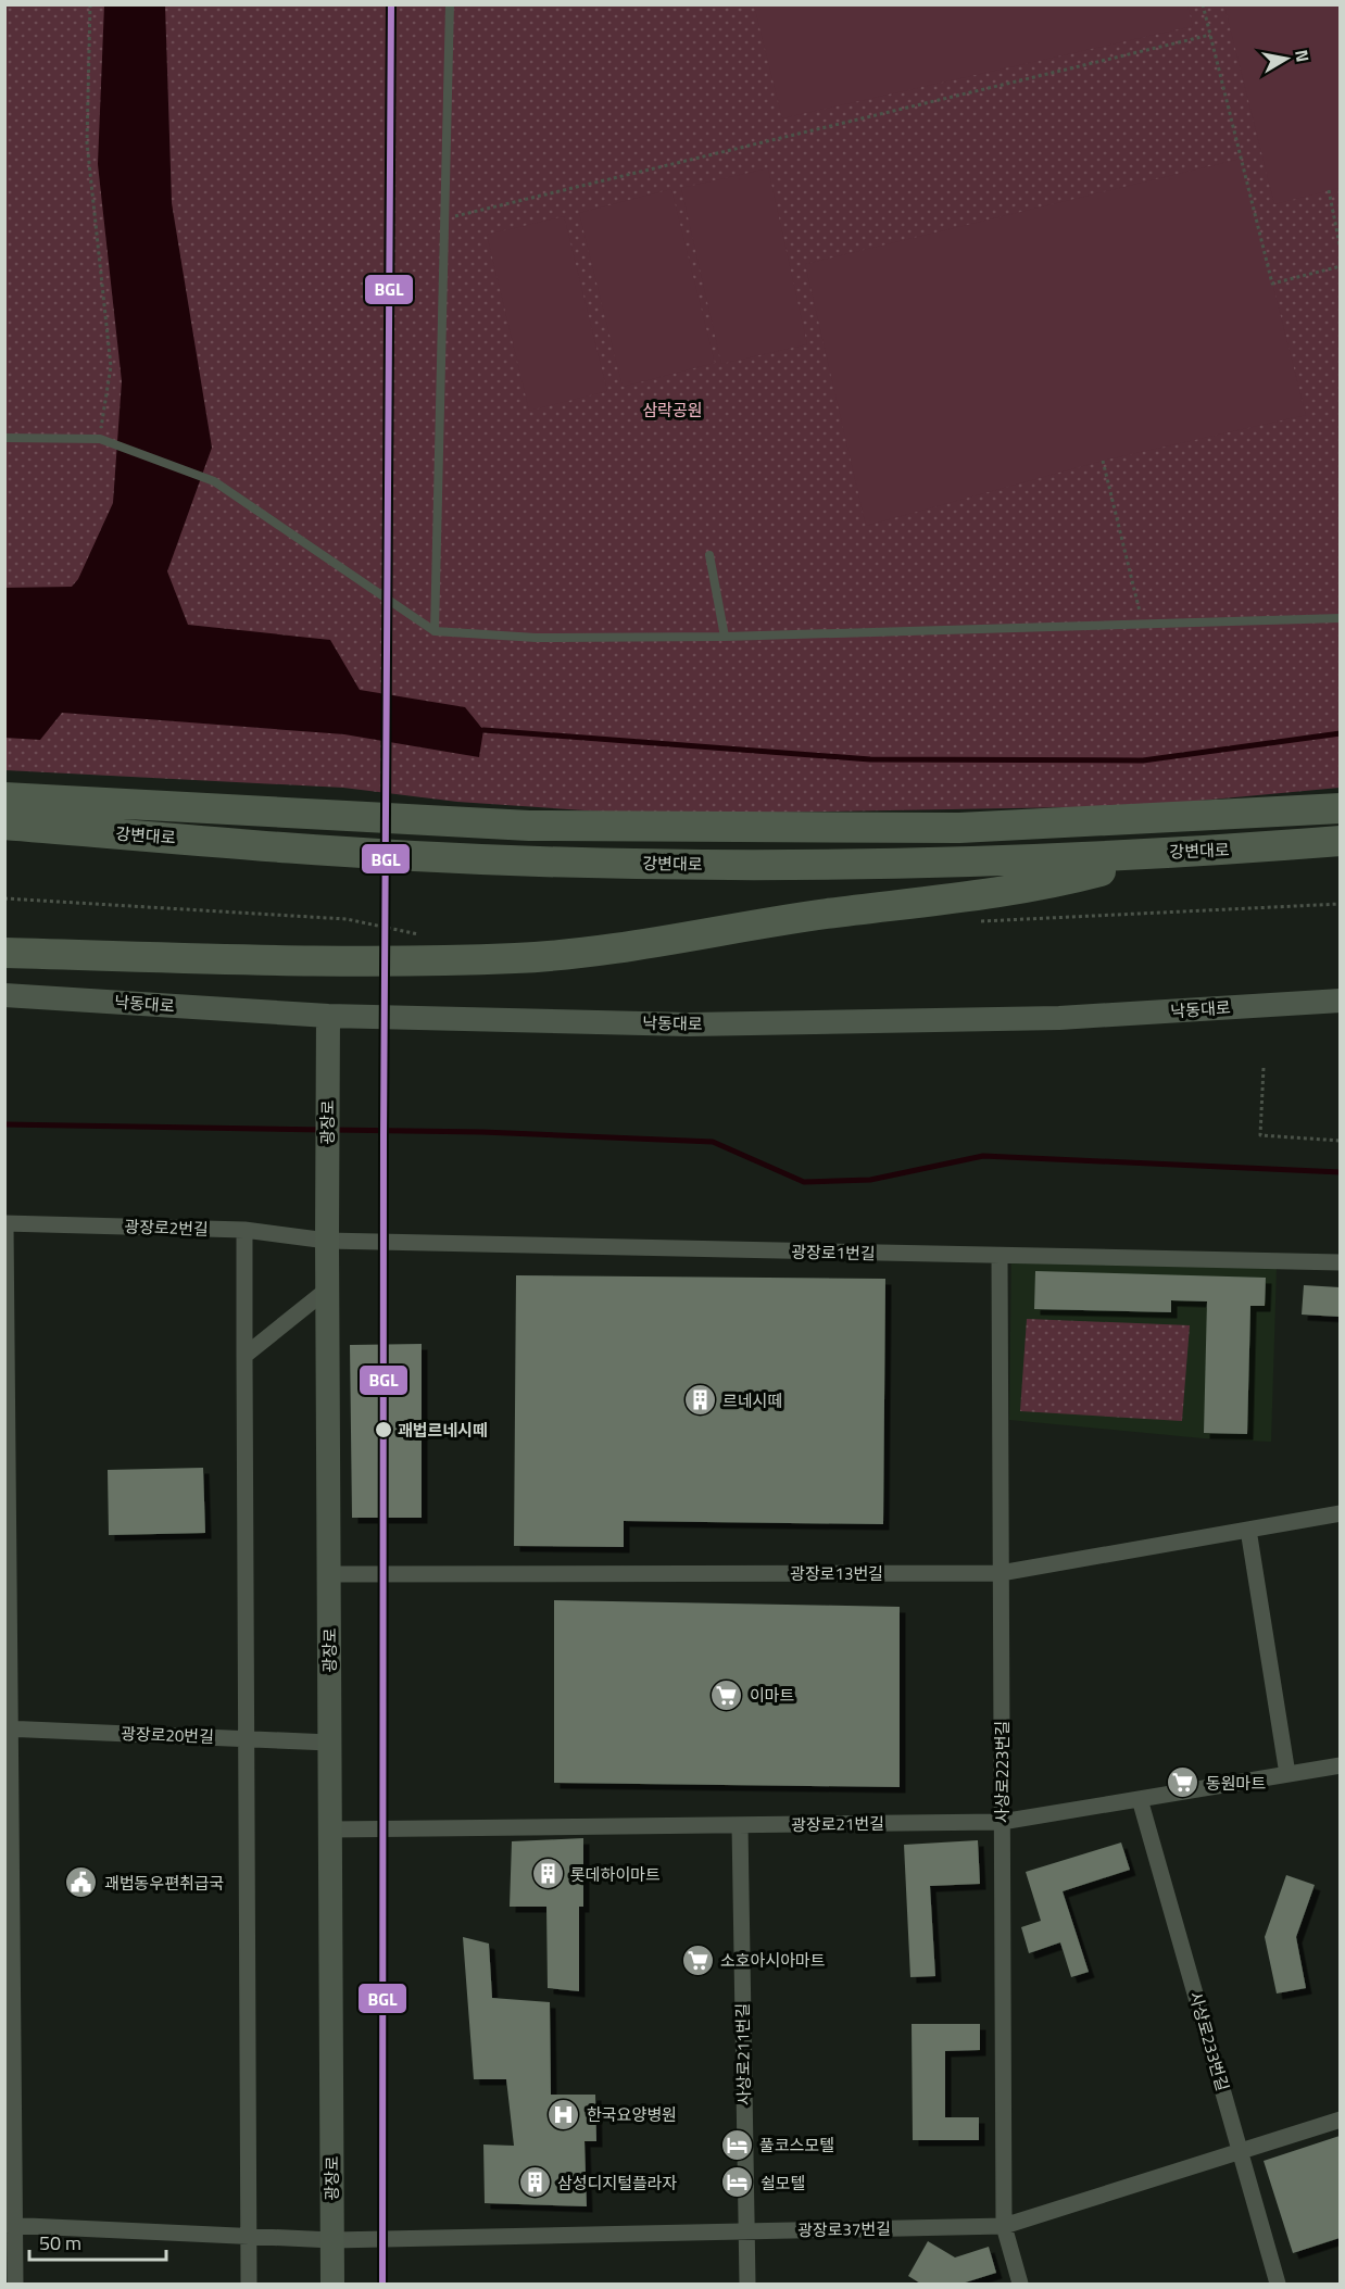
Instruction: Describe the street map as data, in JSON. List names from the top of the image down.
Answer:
{
  "streets": {
    "highway": ["강변대로"],
    "main road": ["낙동대로", "광장로"],
    "street": [
      "광장로2번길",
      "광장로1번길",
      "광장로13번길",
      "광장로20번길",
      "사상로223번길",
      "광장로21번길",
      "사상로233번길",
      "사상로211번길",
      "광장로37번길"
    ]
  },
  "crossings": [
    ["낙동대로", "광장로"],
    ["광장로", "광장로2번길"],
    ["광장로", "광장로1번길"],
    ["광장로", "광장로13번길"],
    ["광장로", "광장로20번길"],
    ["광장로", "광장로21번길"],
    ["광장로", "광장로37번길"],
    ["광장로2번길", "광장로1번길"],
    ["광장로1번길", "사상로223번길"],
    ["광장로13번길", "사상로223번길"],
    ["사상로223번길", "광장로21번길"],
    ["사상로223번길", "광장로37번길"],
    ["광장로21번길", "사상로233번길"],
    ["광장로21번길", "사상로211번길"],
    ["사상로233번길", "광장로37번길"],
    ["사상로211번길", "광장로37번길"]
  ],
  "parks": ["삼락공원"],
  "places": {
    "building": ["르네시떼", "롯데하이마트", "삼성디지털플라자"],
    "other": ["괘법르네시떼"],
    "supermarket": ["이마트", "동원마트", "소호아시아마트"],
    "public building": ["괘법동우편취급국"],
    "hospital": ["한국요양병원"],
    "hotel": ["풀코스모텔", "쉴모텔"]
  },
  "lines": ["transit line BGL"],
  "scale_bar": "50 m",
  "north": "right"
}
